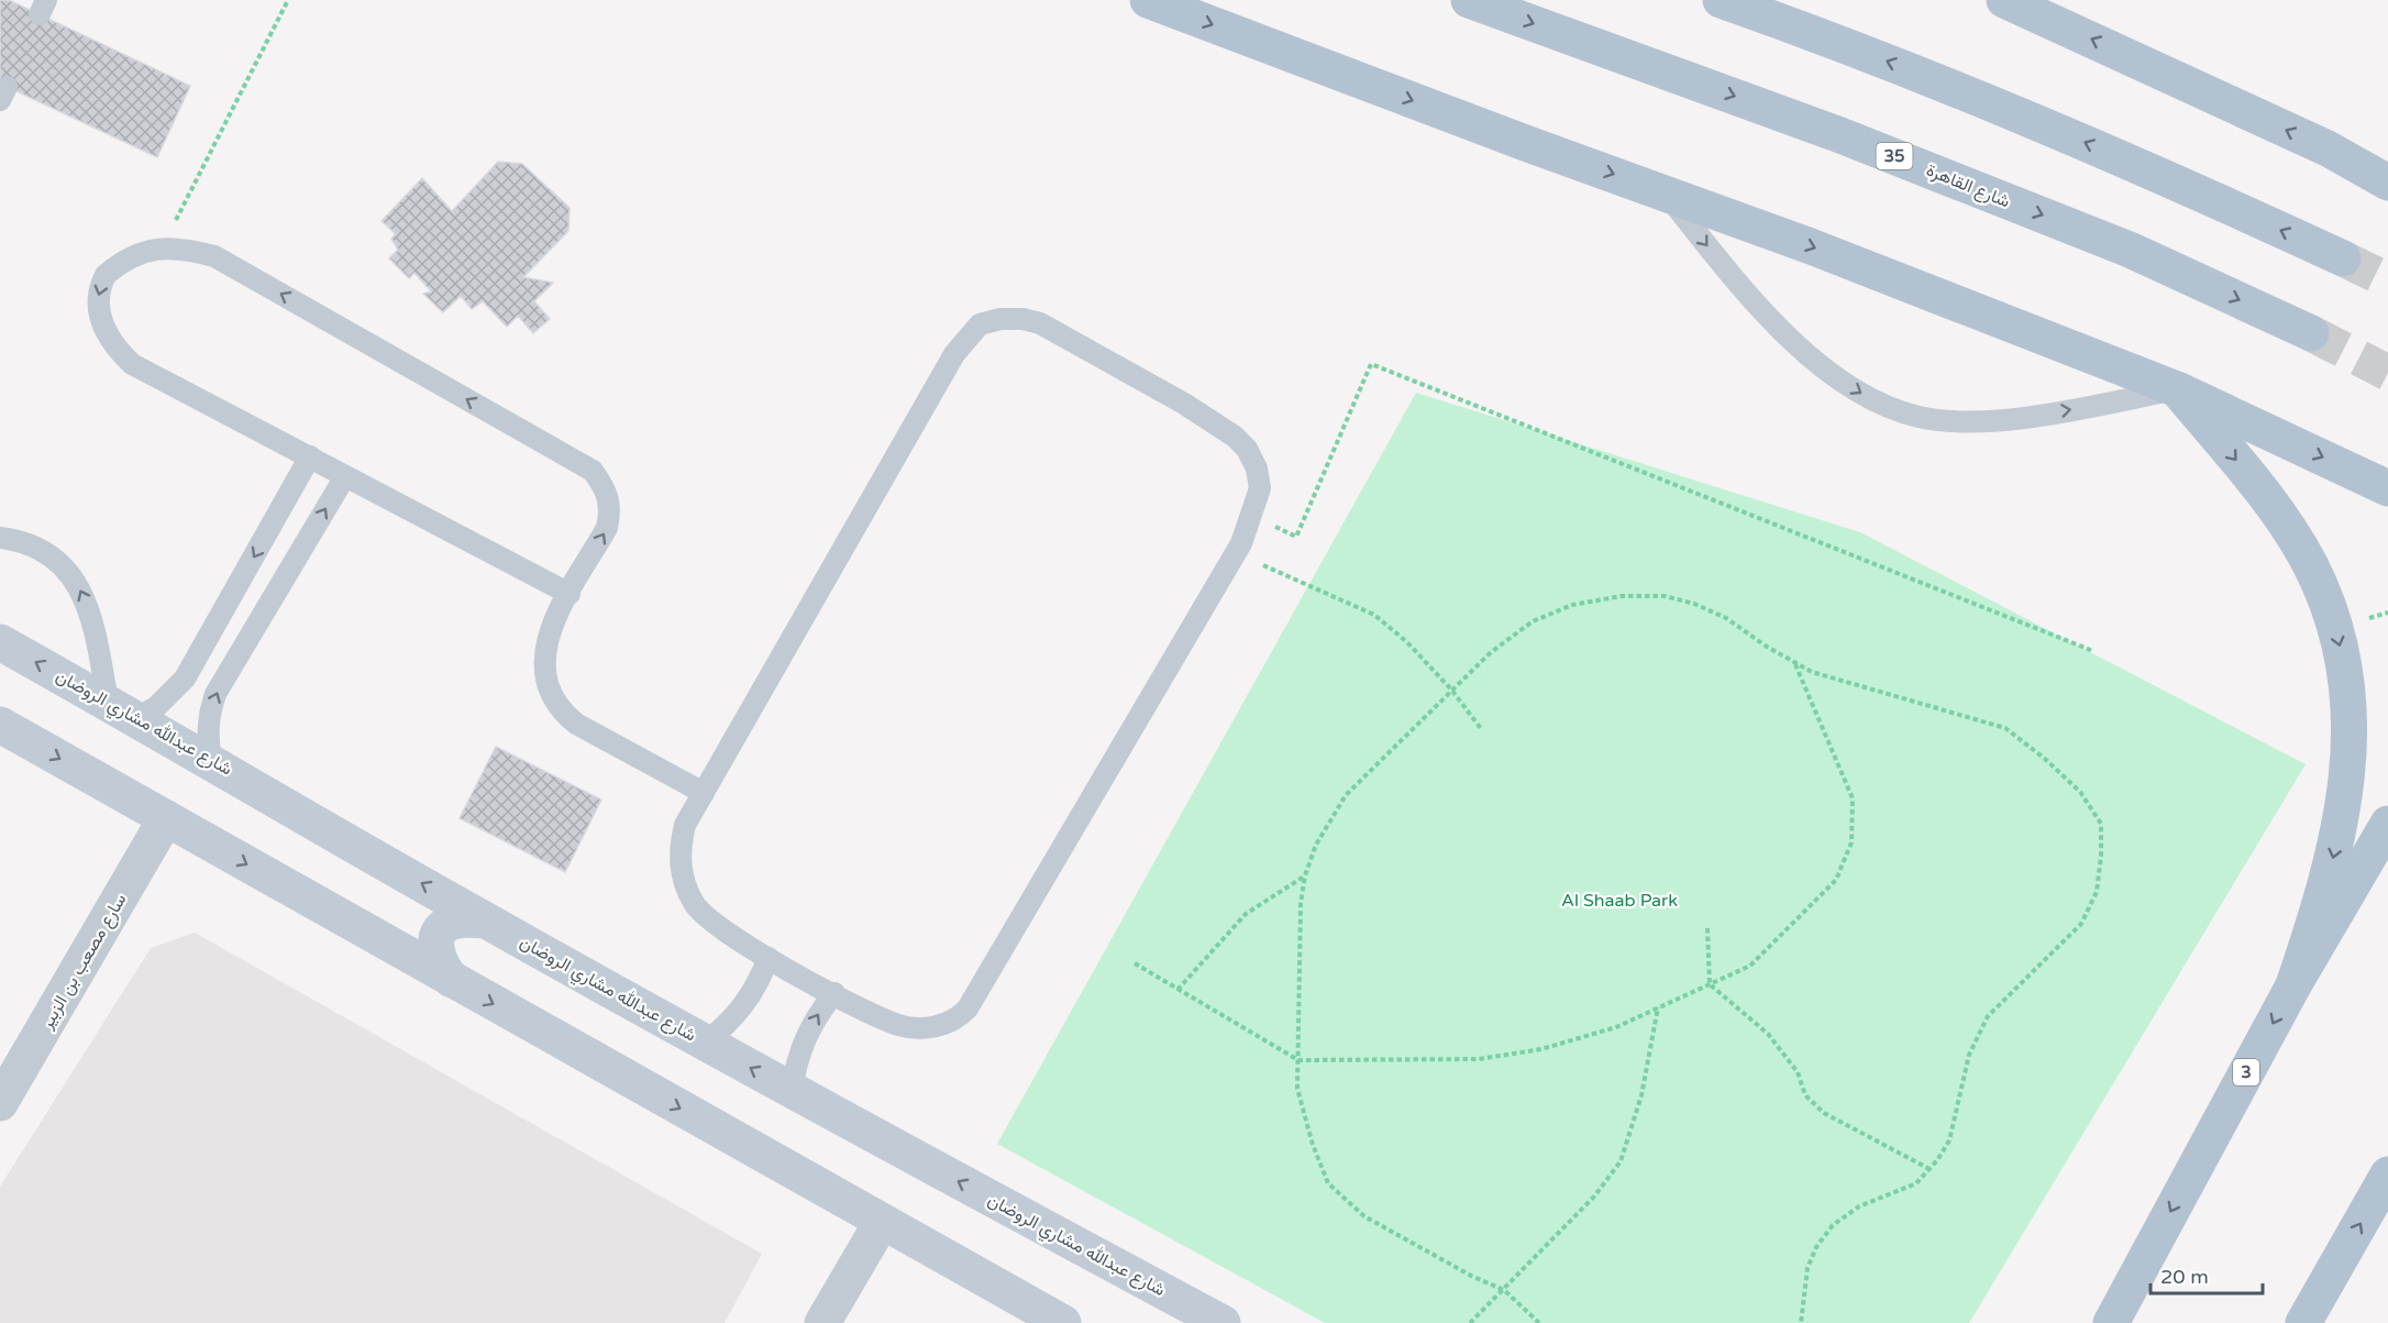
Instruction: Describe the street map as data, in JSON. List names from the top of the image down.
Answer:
{
  "streets": {
    "main road": ["35", "شارع القاهرة", "3"],
    "street": ["شارع عبدالله مشاري الروضان", "سارع مصعب بن الزبير"]
  },
  "parks": ["Al Shaab Park"],
  "scale_bar": "20 m"
}
